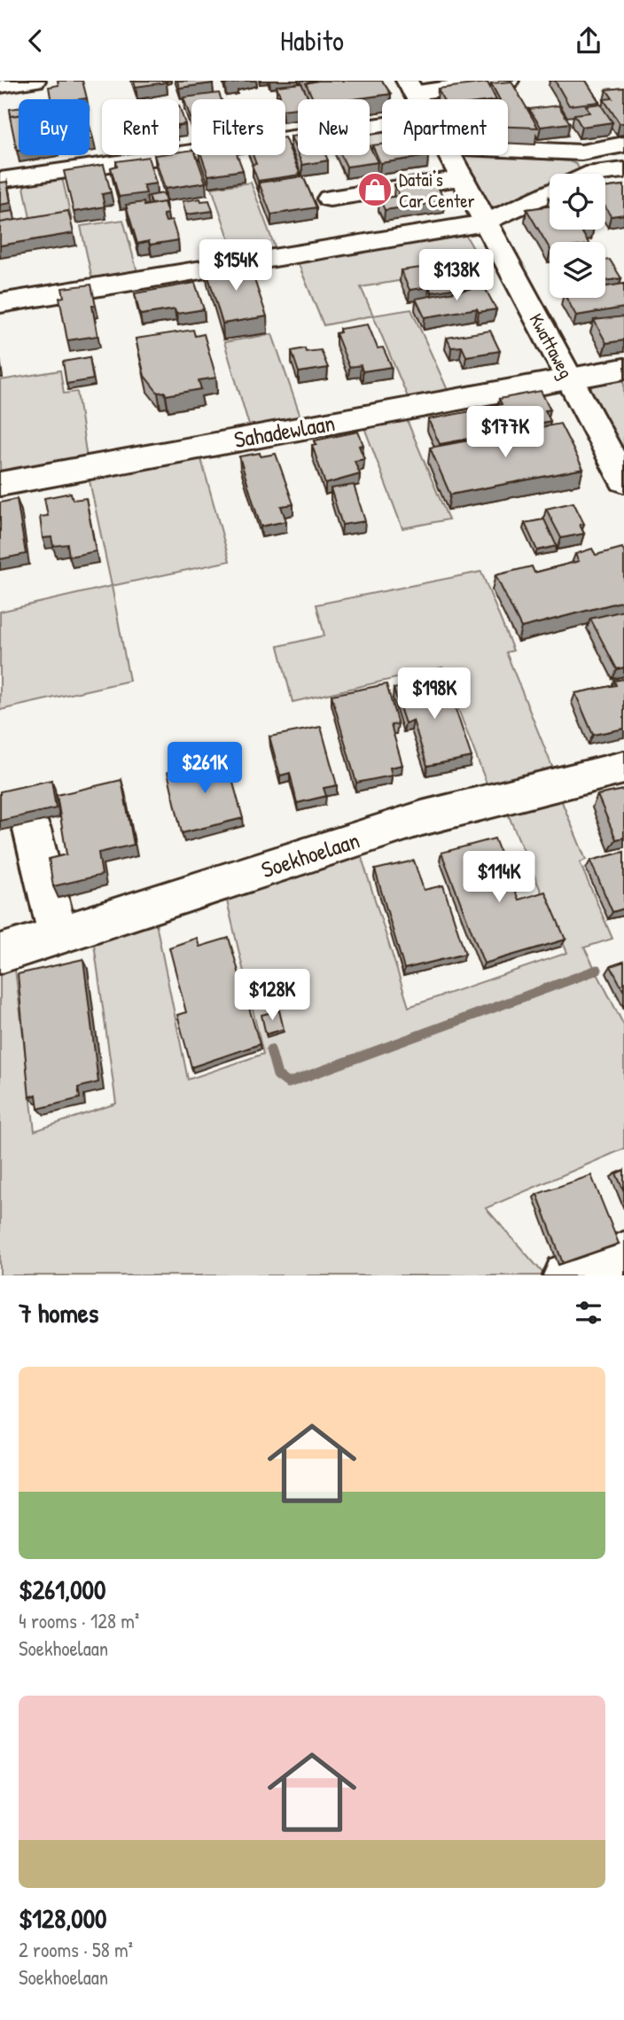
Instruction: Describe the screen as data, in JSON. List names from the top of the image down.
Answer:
{
  "streets": {
    "street": ["Kwattaweg", "Sahadewlaan", "Soekhoelaan"]
  },
  "crossings": [
    ["Kwattaweg", "Sahadewlaan"]
  ],
  "places": {
    "shop": ["Datai's Car Center"]
  },
  "page": {
    "header": "Habito",
    "chip": [
      "Buy",
      "Rent",
      "Filters",
      "New",
      "Apartment"
    ],
    "price": [
      "$154K",
      "$138K",
      "$177K",
      "$198K",
      "$261K",
      "$114K",
      "$128K"
    ],
    "heading": "7 homes",
    "list": [
      {
        "name": "$261,000",
        "note": "4 rooms · 128 m² · Soekhoelaan"
      },
      {
        "name": "$128,000",
        "note": "2 rooms · 58 m² · Soekhoelaan"
      }
    ]
  }
}
